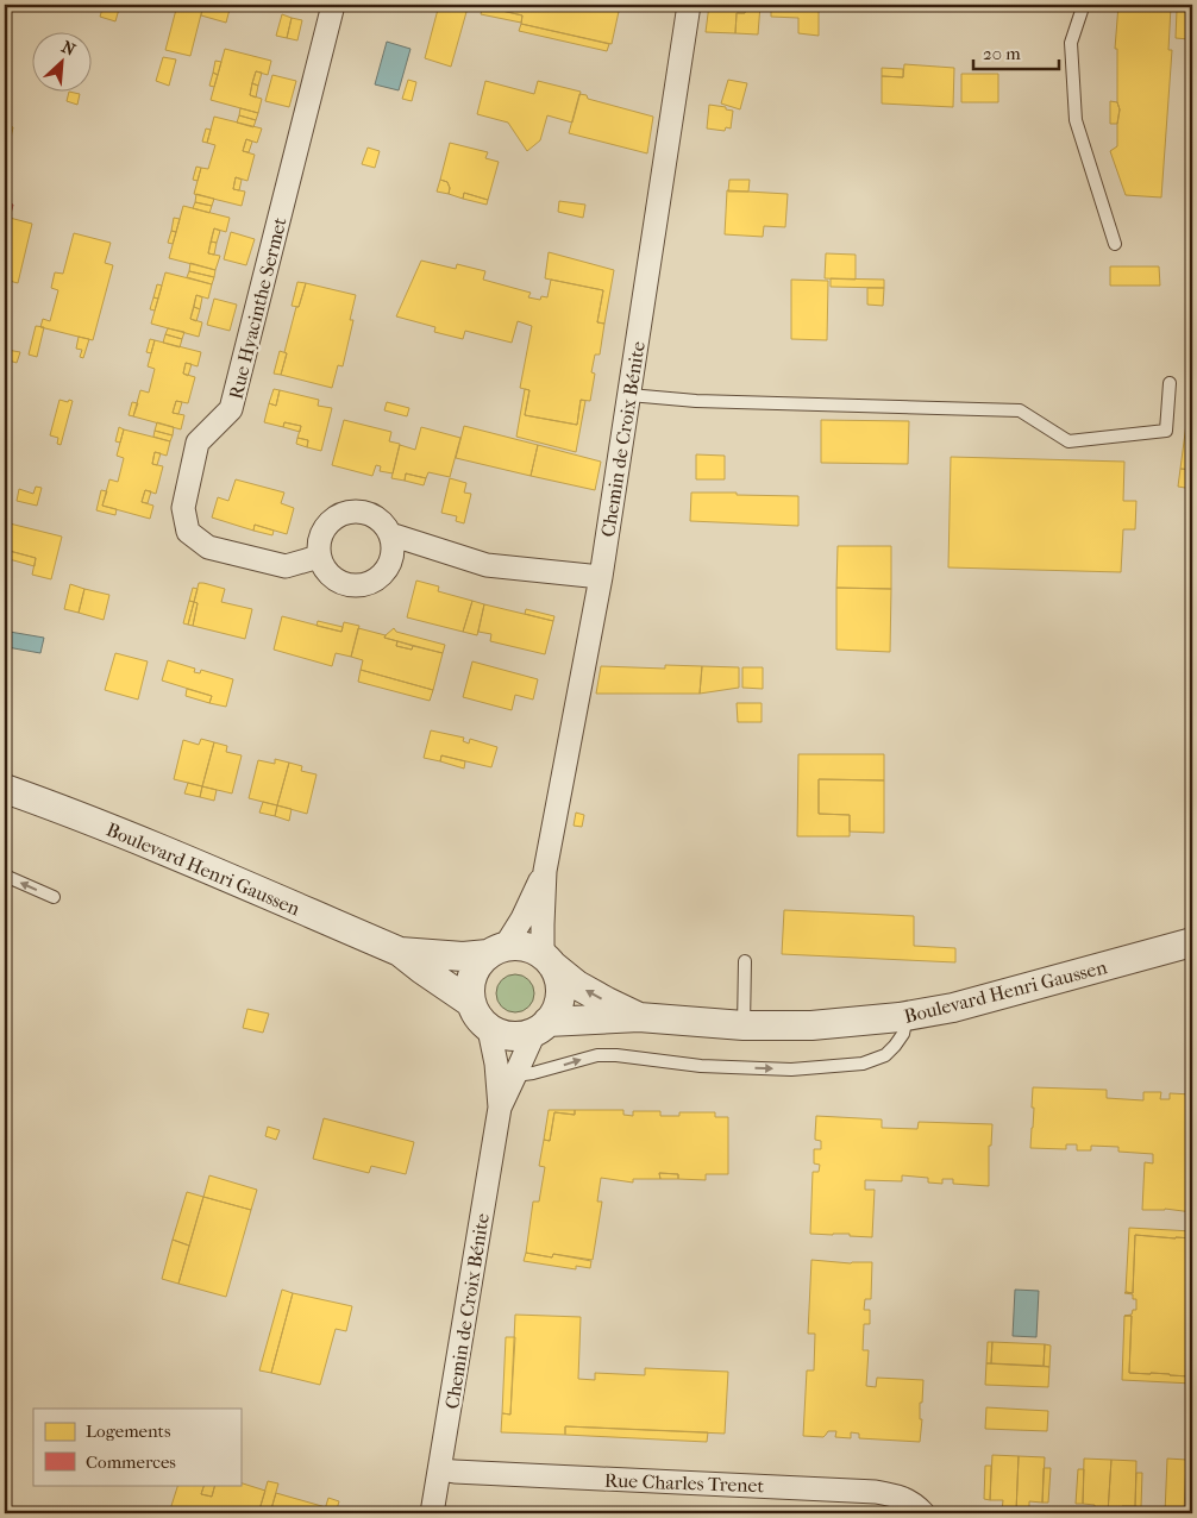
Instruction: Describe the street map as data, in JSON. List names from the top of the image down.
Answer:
{
  "streets": {
    "street": [
      "Rue Hyacinthe Sermet",
      "Chemin de Croix Bénite",
      "Boulevard Henri Gaussen",
      "Rue Charles Trenet"
    ]
  },
  "crossings": [
    ["Chemin de Croix Bénite", "Boulevard Henri Gaussen"],
    ["Chemin de Croix Bénite", "Rue Charles Trenet"]
  ],
  "legend": ["Logements", "Commerces"],
  "scale_bar": "20 m",
  "north": "top right"
}
